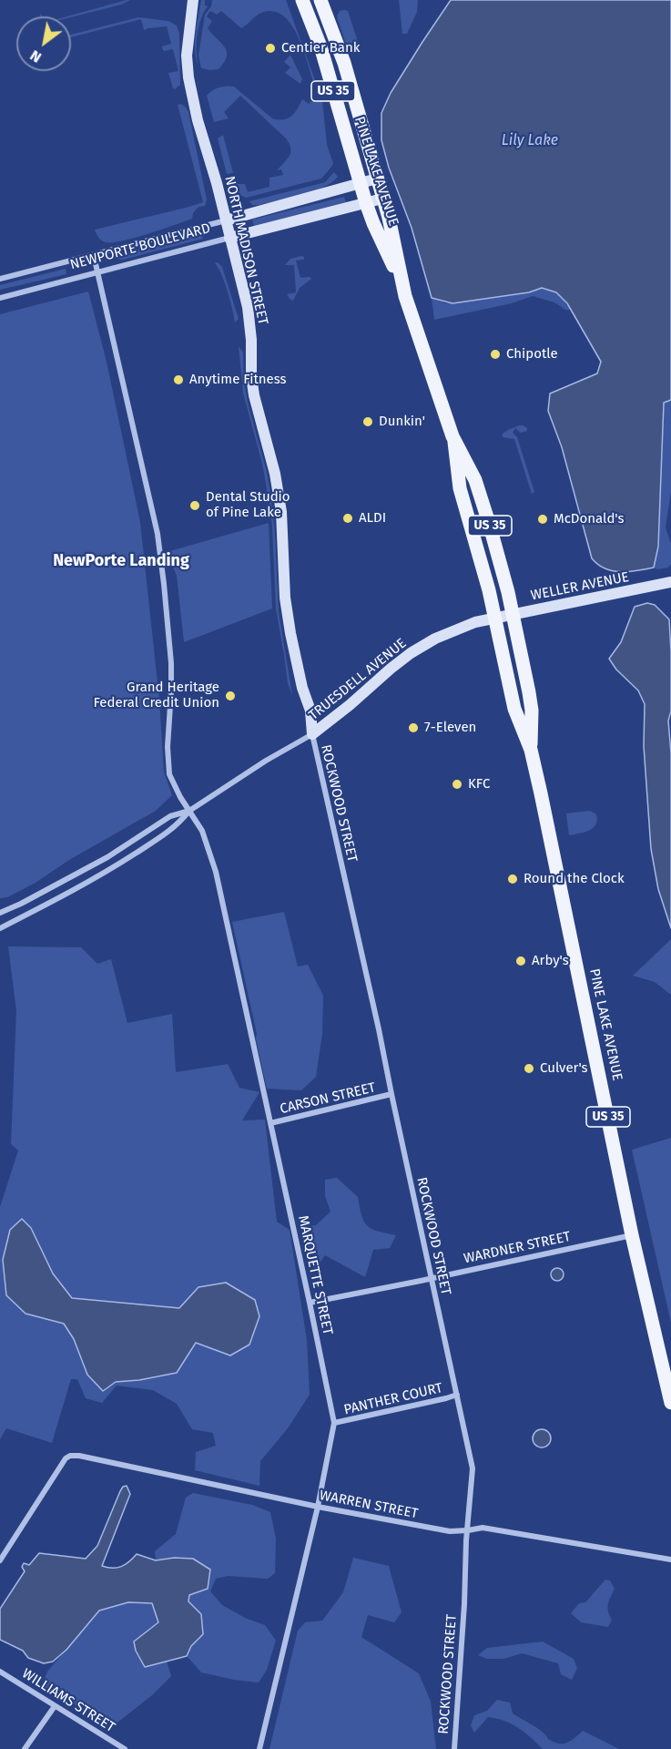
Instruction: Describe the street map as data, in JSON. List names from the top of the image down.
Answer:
{
  "streets": {
    "main road": ["US 35", "PINE LAKE AVENUE"],
    "street": [
      "NEWPORTE BOULEVARD",
      "NORTH MADISON STREET",
      "WELLER AVENUE",
      "TRUESDELL AVENUE",
      "ROCKWOOD STREET",
      "CARSON STREET",
      "WARDNER STREET",
      "MARQUETTE STREET",
      "PANTHER COURT",
      "WARREN STREET",
      "WILLIAMS STREET"
    ]
  },
  "crossings": [
    ["PINE LAKE AVENUE", "NEWPORTE BOULEVARD"],
    ["PINE LAKE AVENUE", "WELLER AVENUE"],
    ["PINE LAKE AVENUE", "TRUESDELL AVENUE"],
    ["PINE LAKE AVENUE", "WARDNER STREET"],
    ["NEWPORTE BOULEVARD", "NORTH MADISON STREET"],
    ["NEWPORTE BOULEVARD", "MARQUETTE STREET"],
    ["NORTH MADISON STREET", "TRUESDELL AVENUE"],
    ["NORTH MADISON STREET", "ROCKWOOD STREET"],
    ["WELLER AVENUE", "TRUESDELL AVENUE"],
    ["TRUESDELL AVENUE", "ROCKWOOD STREET"],
    ["TRUESDELL AVENUE", "MARQUETTE STREET"],
    ["ROCKWOOD STREET", "CARSON STREET"],
    ["ROCKWOOD STREET", "WARDNER STREET"],
    ["ROCKWOOD STREET", "PANTHER COURT"],
    ["ROCKWOOD STREET", "WARREN STREET"],
    ["CARSON STREET", "MARQUETTE STREET"],
    ["WARDNER STREET", "MARQUETTE STREET"],
    ["MARQUETTE STREET", "PANTHER COURT"],
    ["MARQUETTE STREET", "WARREN STREET"]
  ],
  "districts": ["NewPorte Landing"],
  "water": ["Lily Lake"],
  "places": [
    "Centier Bank",
    "Chipotle",
    "Anytime Fitness",
    "Dunkin'",
    "Dental Studio of Pine Lake",
    "ALDI",
    "McDonald's",
    "Grand Heritage Federal Credit Union",
    "7-Eleven",
    "KFC",
    "Round the Clock",
    "Arby's",
    "Culver's"
  ],
  "north": "bottom left"
}
